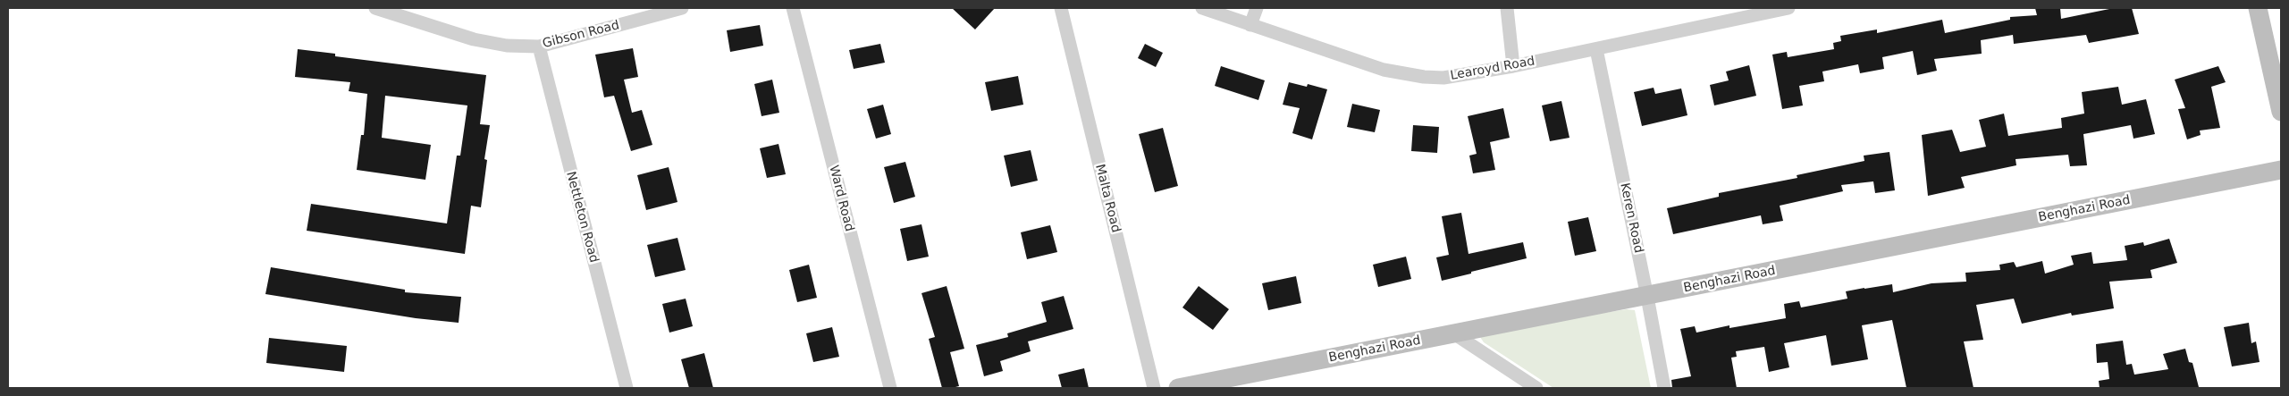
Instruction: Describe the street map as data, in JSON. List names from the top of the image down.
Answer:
{
  "streets": {
    "street": [
      "Gibson Road",
      "Learoyd Road",
      "Ward Road",
      "Malta Road",
      "Benghazi Road",
      "Nettleton Road",
      "Keren Road"
    ]
  },
  "crossings": [
    ["Gibson Road", "Nettleton Road"],
    ["Learoyd Road", "Keren Road"],
    ["Benghazi Road", "Keren Road"]
  ]
}
